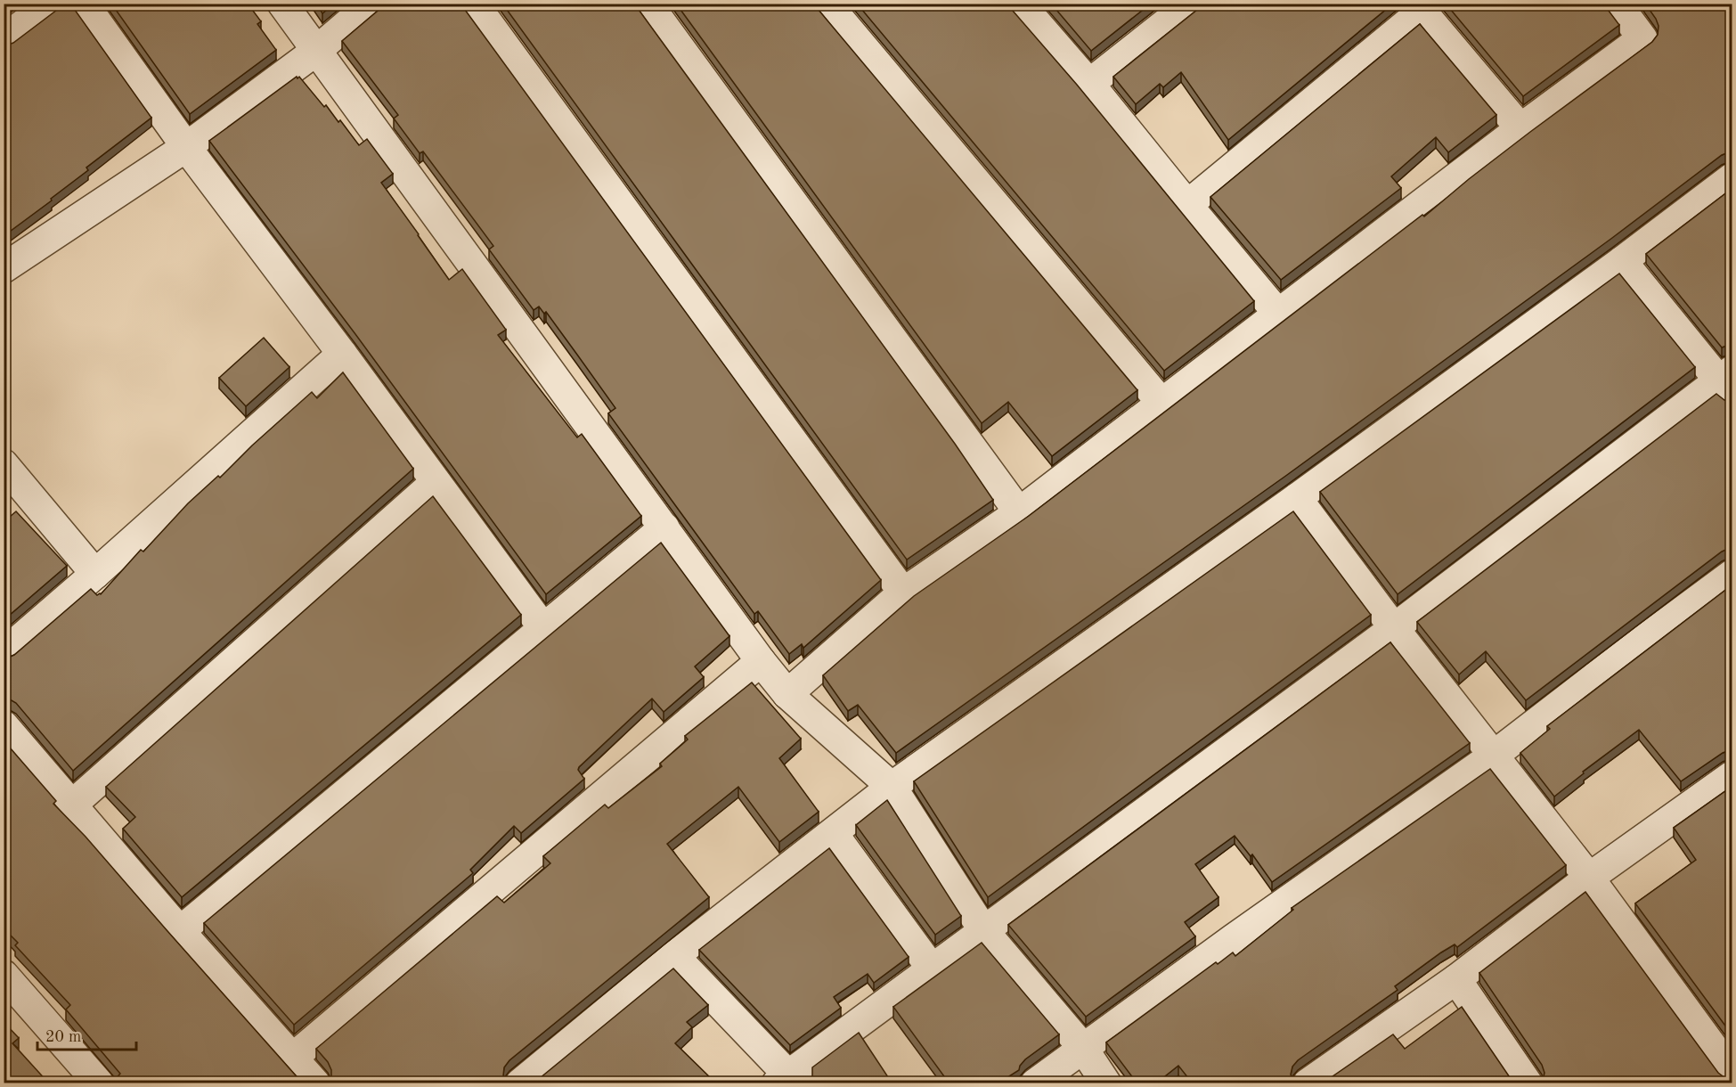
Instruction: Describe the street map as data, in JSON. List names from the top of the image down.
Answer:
{
  "scale_bar": "20 m"
}
